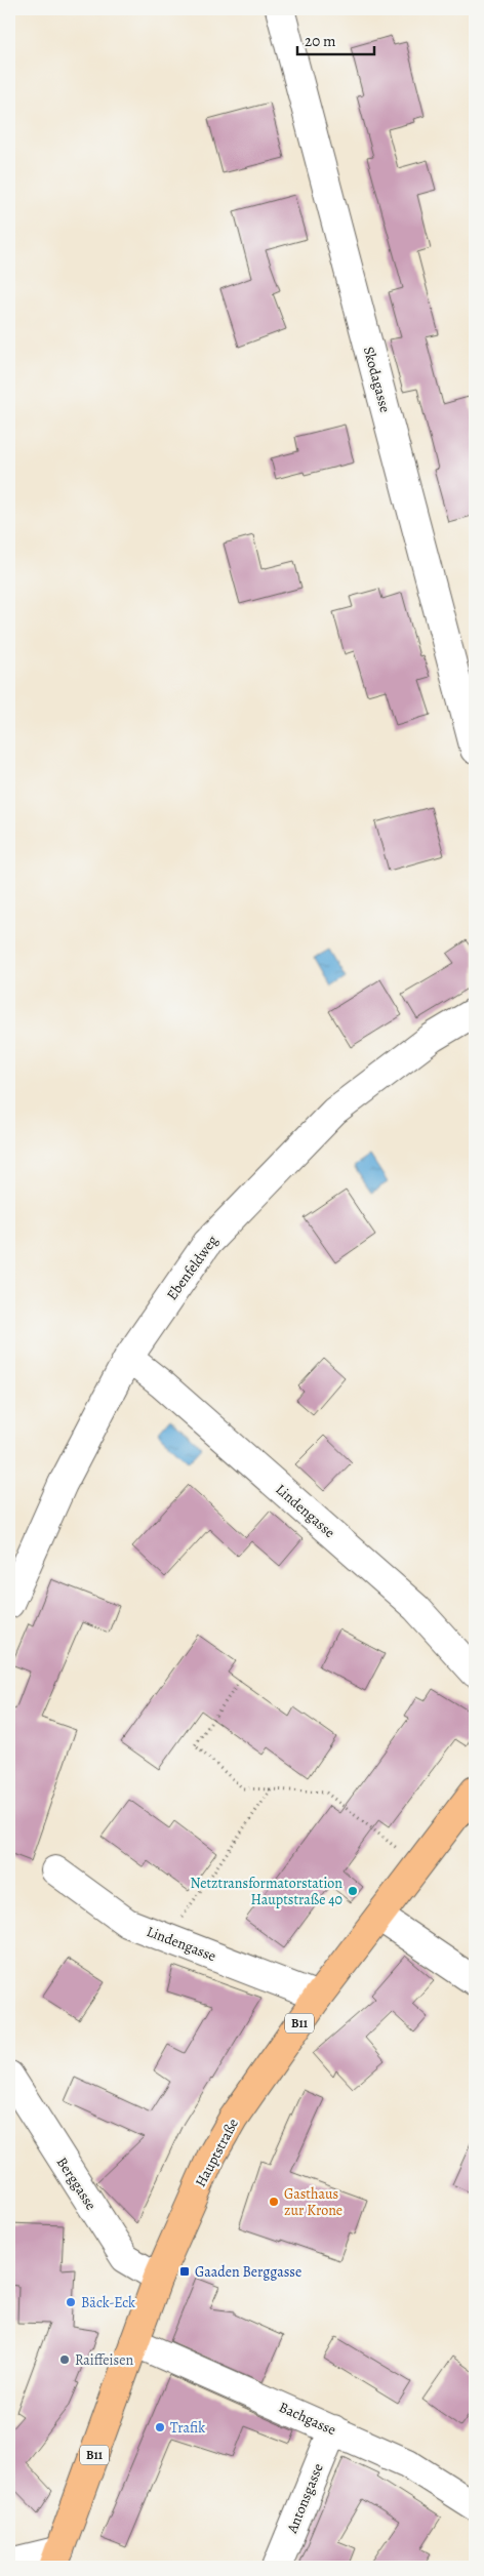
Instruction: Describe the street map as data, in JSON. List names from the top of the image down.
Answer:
{
  "streets": {
    "main road": ["B11", "Hauptstraße"],
    "street": [
      "Skodagasse",
      "Ebenfeldweg",
      "Lindengasse",
      "Berggasse",
      "Bachgasse",
      "Antonsgasse"
    ]
  },
  "crossings": [
    ["Ebenfeldweg", "Lindengasse"],
    ["Lindengasse", "Hauptstraße"],
    ["Hauptstraße", "Berggasse"],
    ["Hauptstraße", "Bachgasse"],
    ["Bachgasse", "Antonsgasse"]
  ],
  "places": {
    "other": [
      "Netztransformatorstation Hauptstraße 40",
      "Gasthaus zur Krone",
      "Bäck-Eck",
      "Raiffeisen",
      "Trafik"
    ],
    "transit": ["Gaaden Berggasse"]
  },
  "scale_bar": "20 m"
}
